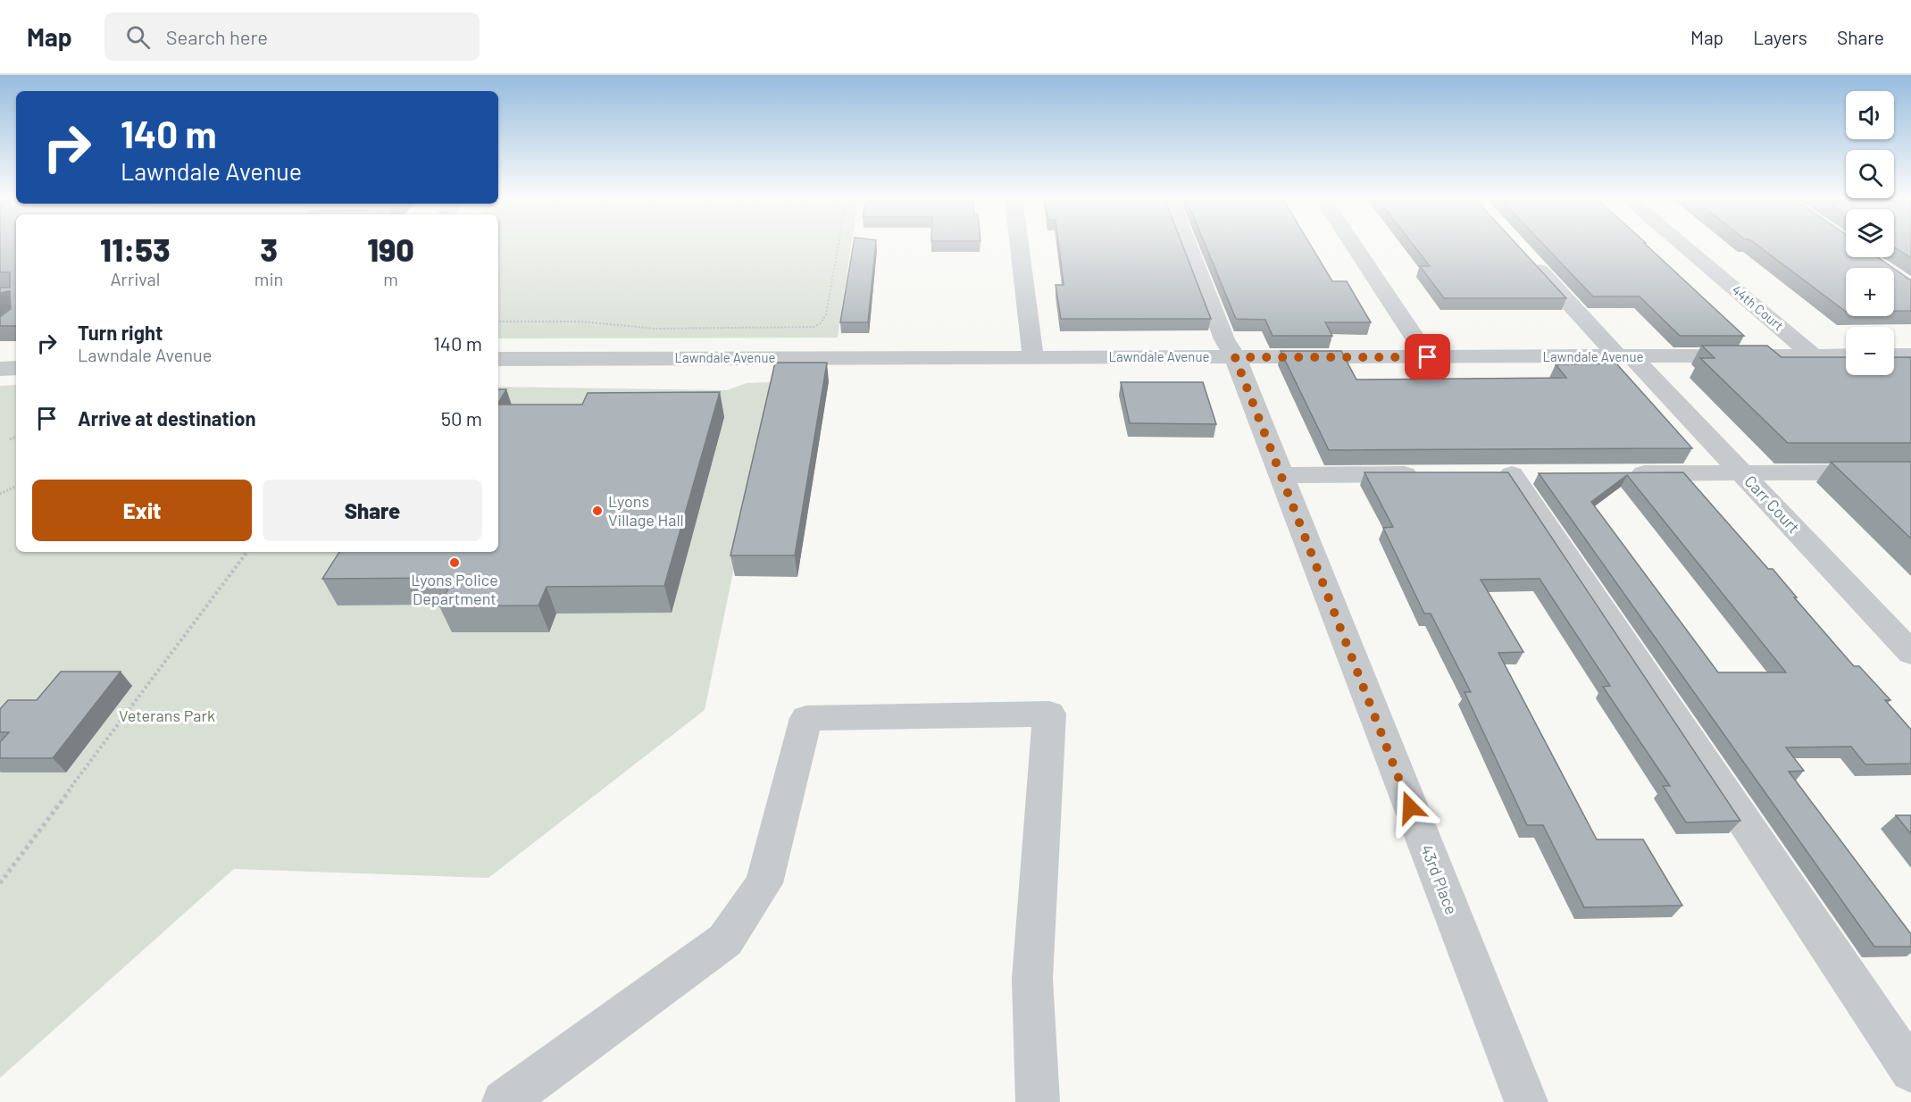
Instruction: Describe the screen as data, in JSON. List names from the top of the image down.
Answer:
{
  "streets": {
    "street": [
      "44th Court",
      "Lawndale Avenue",
      "Carr Court",
      "43rd Place"
    ]
  },
  "crossings": [
    ["44th Court", "Lawndale Avenue"],
    ["Lawndale Avenue", "Carr Court"],
    ["Lawndale Avenue", "43rd Place"]
  ],
  "parks": ["Veterans Park"],
  "places": ["Lyons Village Hall", "Lyons Police Department"],
  "page": {
    "header": "Map",
    "search": "Search here",
    "nav": ["Map", "Layers", "Share"],
    "map_buttons": ["+", "−"],
    "turn": ["140 m", "Lawndale Avenue"],
    "eta": [
      "11:53",
      "Arrival",
      "3",
      "min",
      "190",
      "m"
    ],
    "list": [
      {
        "name": "Turn right",
        "note": "Lawndale Avenue",
        "value": "140 m"
      },
      {
        "name": "Arrive at destination",
        "value": "50 m"
      }
    ],
    "buttons": ["Exit", "Share"]
  }
}
